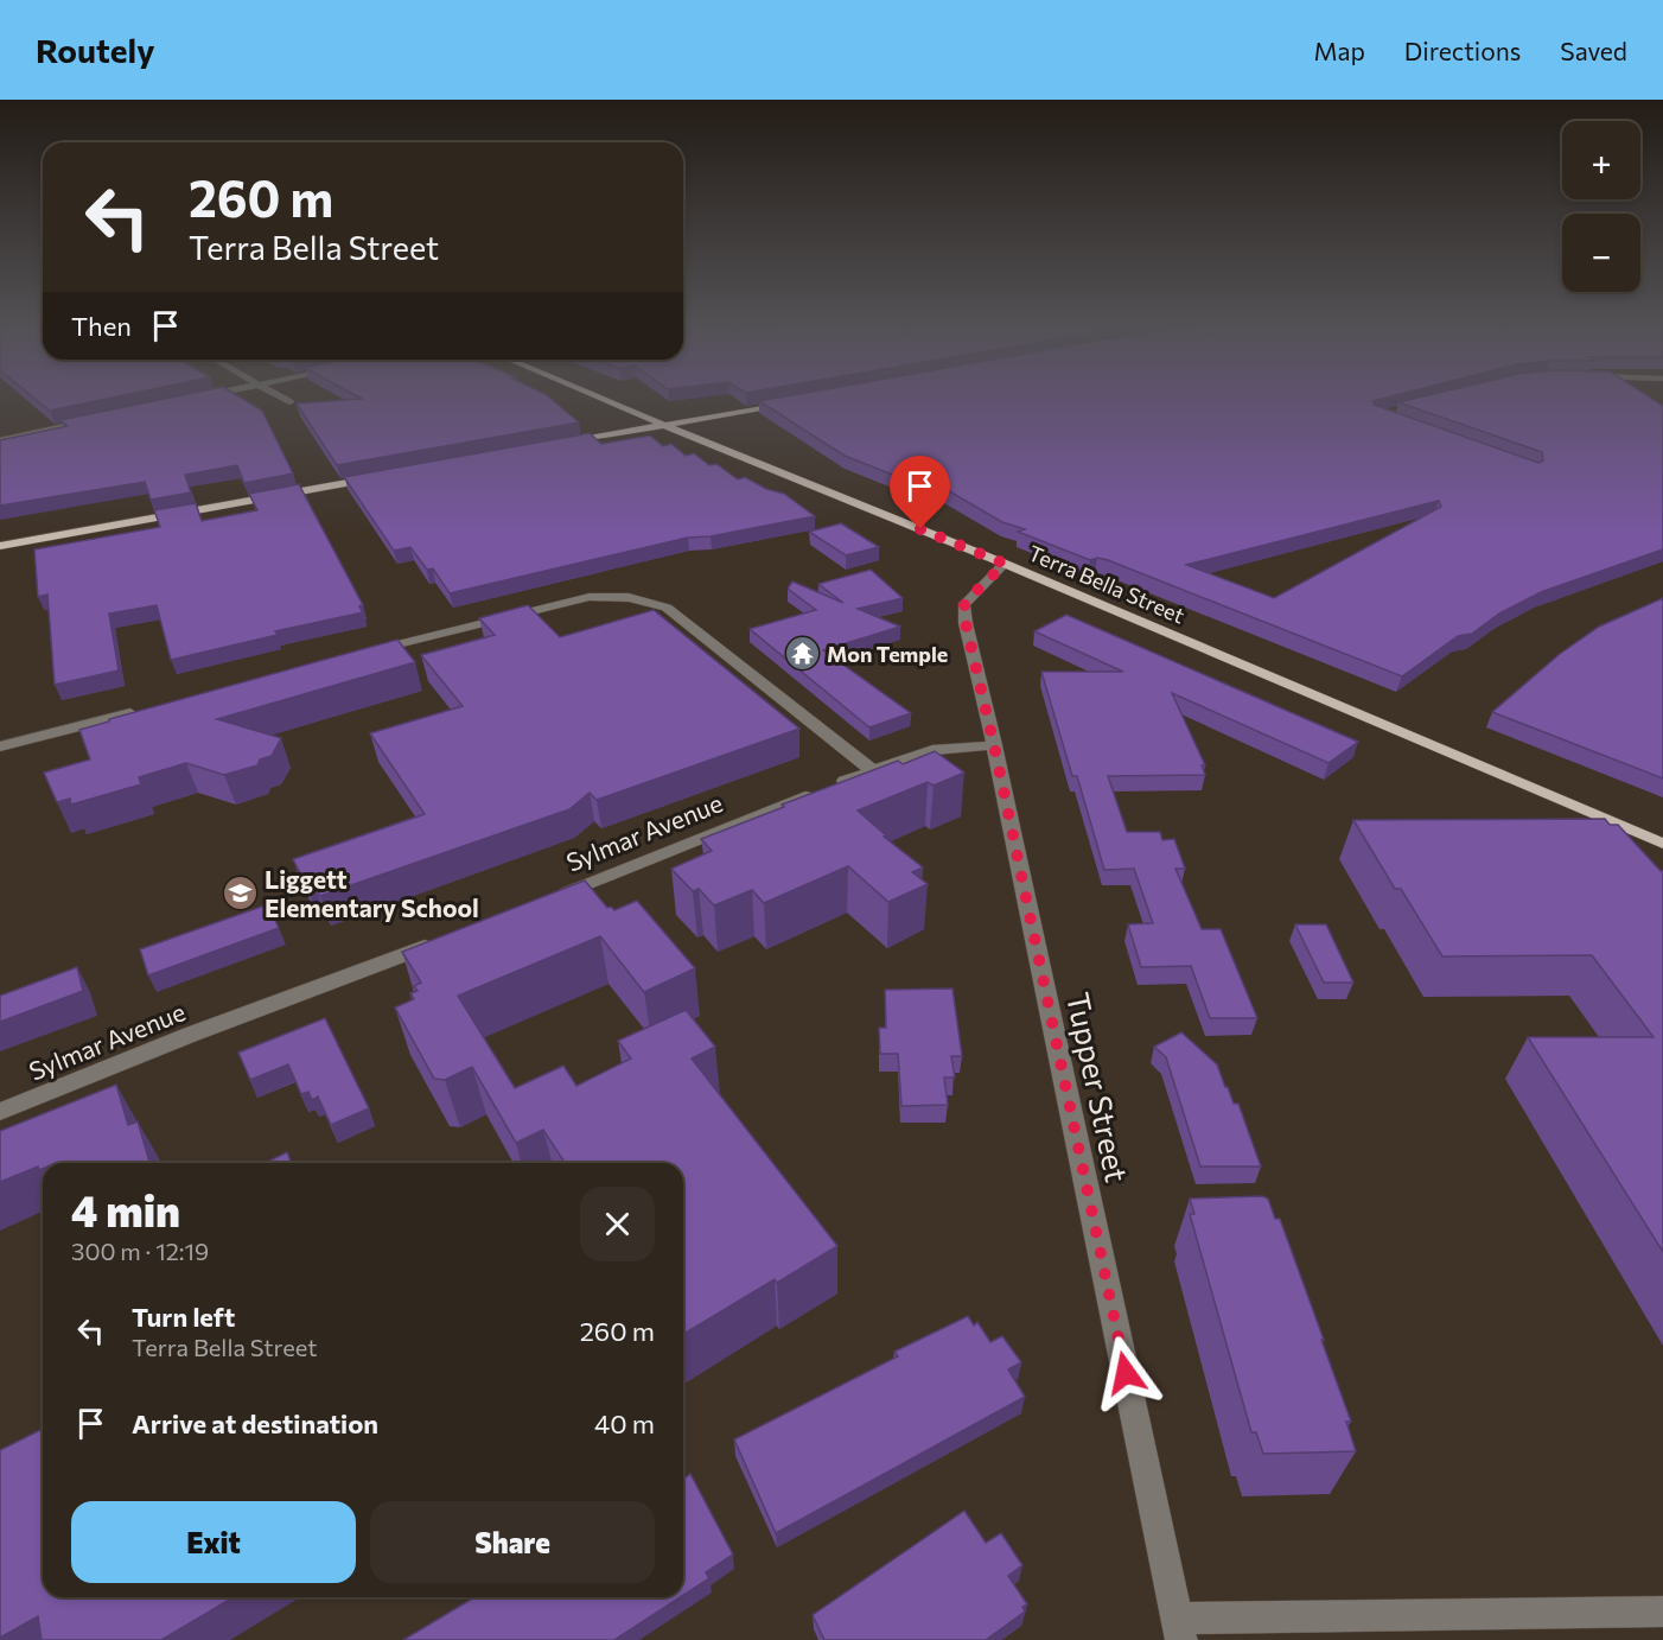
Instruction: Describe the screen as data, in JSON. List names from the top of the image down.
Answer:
{
  "streets": {
    "main road": ["Terra Bella Street"],
    "street": ["Sylmar Avenue", "Tupper Street"]
  },
  "crossings": [
    ["Terra Bella Street", "Tupper Street"],
    ["Sylmar Avenue", "Tupper Street"]
  ],
  "places": {
    "temple": ["Mon Temple"],
    "school or university": ["Liggett Elementary School"]
  },
  "page": {
    "header": "Routely",
    "nav": ["Map", "Directions", "Saved"],
    "map_buttons": ["+", "−"],
    "turn": ["260 m", "Terra Bella Street"],
    "then": "Then",
    "heading": ["4 min", "300 m · 12:19"],
    "list": [
      {
        "name": "Turn left",
        "note": "Terra Bella Street",
        "value": "260 m"
      },
      {
        "name": "Arrive at destination",
        "value": "40 m"
      }
    ],
    "buttons": ["Exit", "Share"]
  }
}
